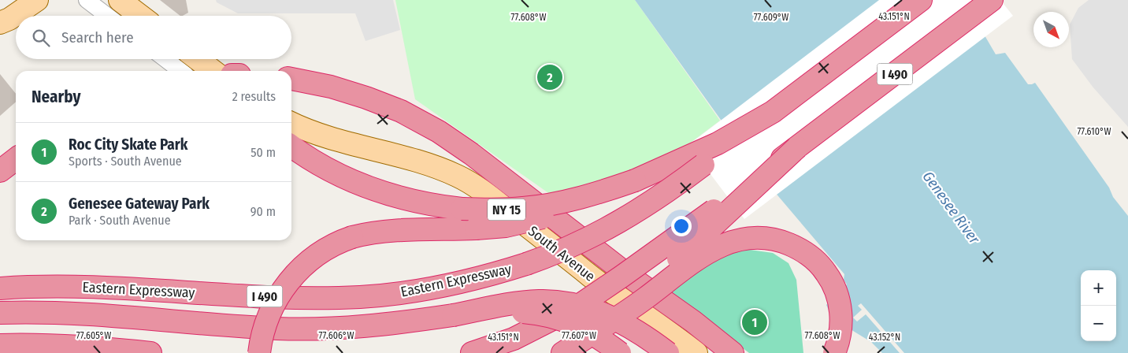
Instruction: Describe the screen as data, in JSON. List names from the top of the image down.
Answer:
{
  "streets": {
    "highway": ["I 490", "Eastern Expressway"],
    "main road": ["NY 15", "South Avenue"]
  },
  "crossings": [
    ["I 490", "Eastern Expressway"]
  ],
  "water": ["Genesee River"],
  "north": "bottom right",
  "page": {
    "search": "Search here",
    "pins": ["2", "1"],
    "heading": ["Nearby", "2 results"],
    "list": [
      {
        "mark": "1",
        "name": "Roc City Skate Park",
        "note": "Sports · South Avenue",
        "value": "50 m"
      },
      {
        "mark": "2",
        "name": "Genesee Gateway Park",
        "note": "Park · South Avenue",
        "value": "90 m"
      }
    ],
    "map_buttons": ["+", "−"]
  },
  "coordinates": [
    "43.151°N",
    "77.608°W",
    "77.609°W",
    "77.610°W",
    "77.605°W",
    "77.606°W",
    "77.607°W",
    "43.152°N"
  ]
}
